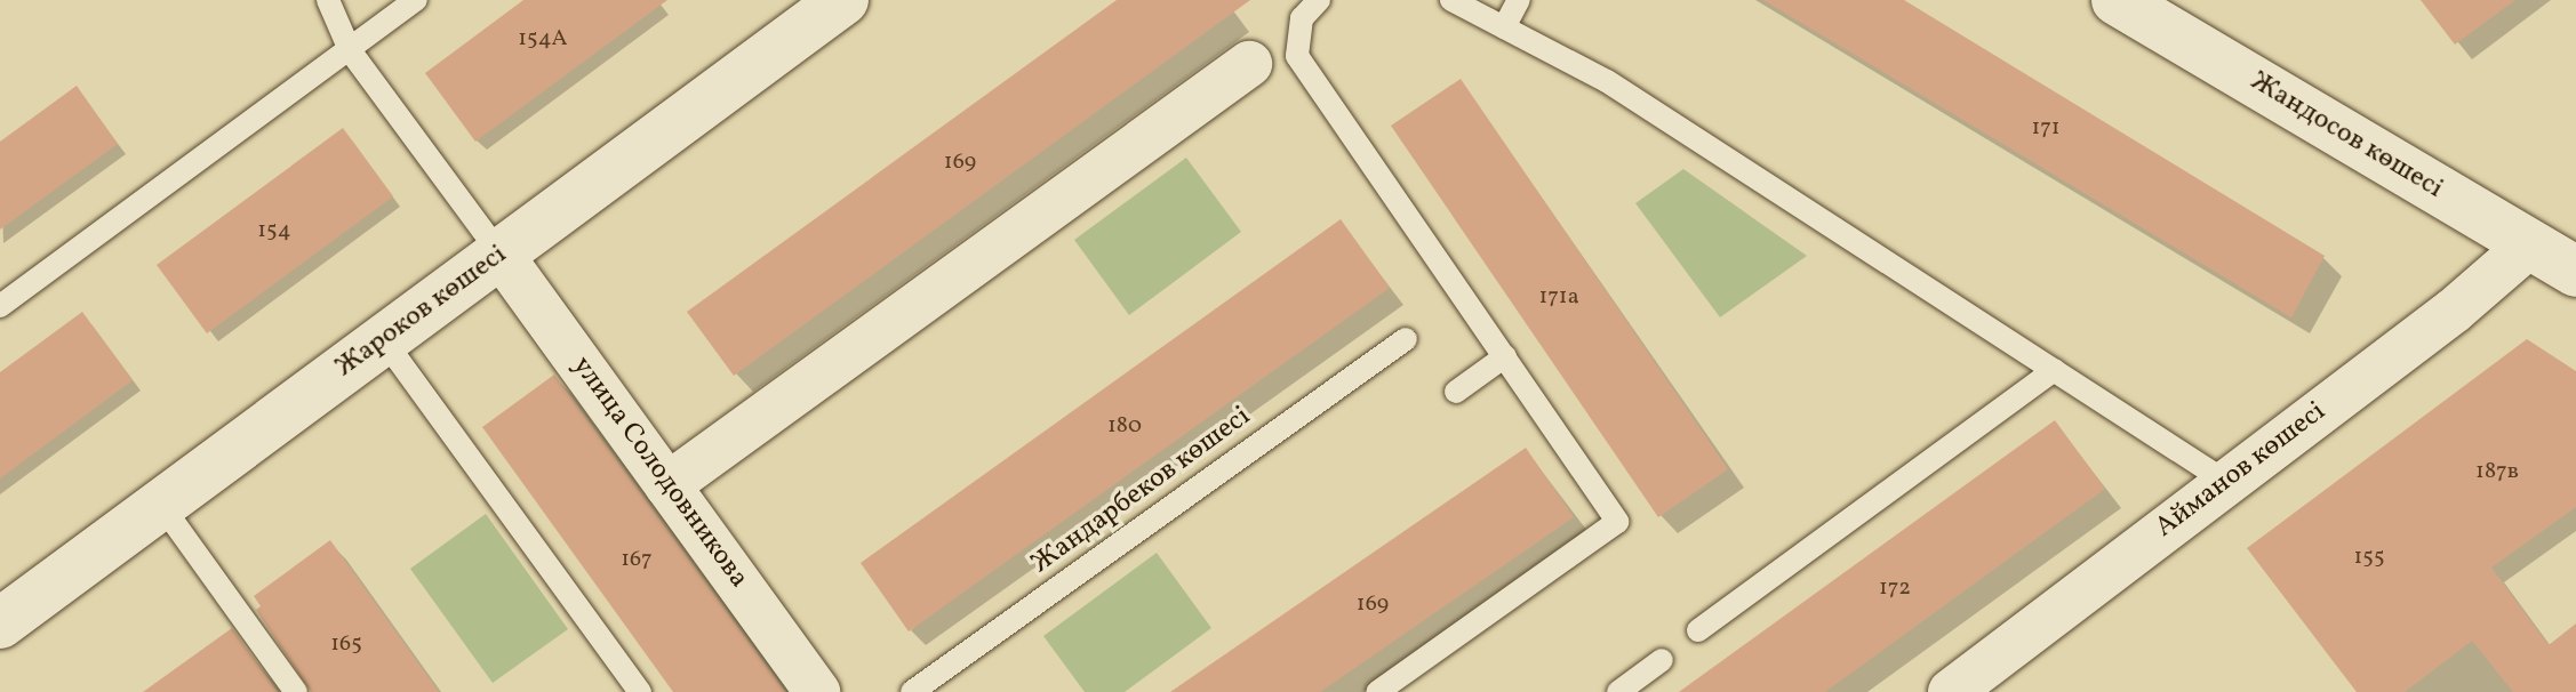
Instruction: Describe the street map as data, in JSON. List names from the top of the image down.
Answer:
{
  "streets": {
    "main road": ["Жандосов көшесі", "Жароков көшесі"],
    "street": ["Айманов көшесі", "улица Солодовникова"],
    "lane": ["Жандарбеков көшесі"]
  },
  "crossings": [
    ["Жандосов көшесі", "Айманов көшесі"],
    ["Жароков көшесі", "улица Солодовникова"]
  ],
  "house_numbers": [
    "154А",
    "171",
    "169",
    "154",
    "171a",
    "180",
    "187в",
    "155",
    "167",
    "172",
    "169",
    "165"
  ]
}
